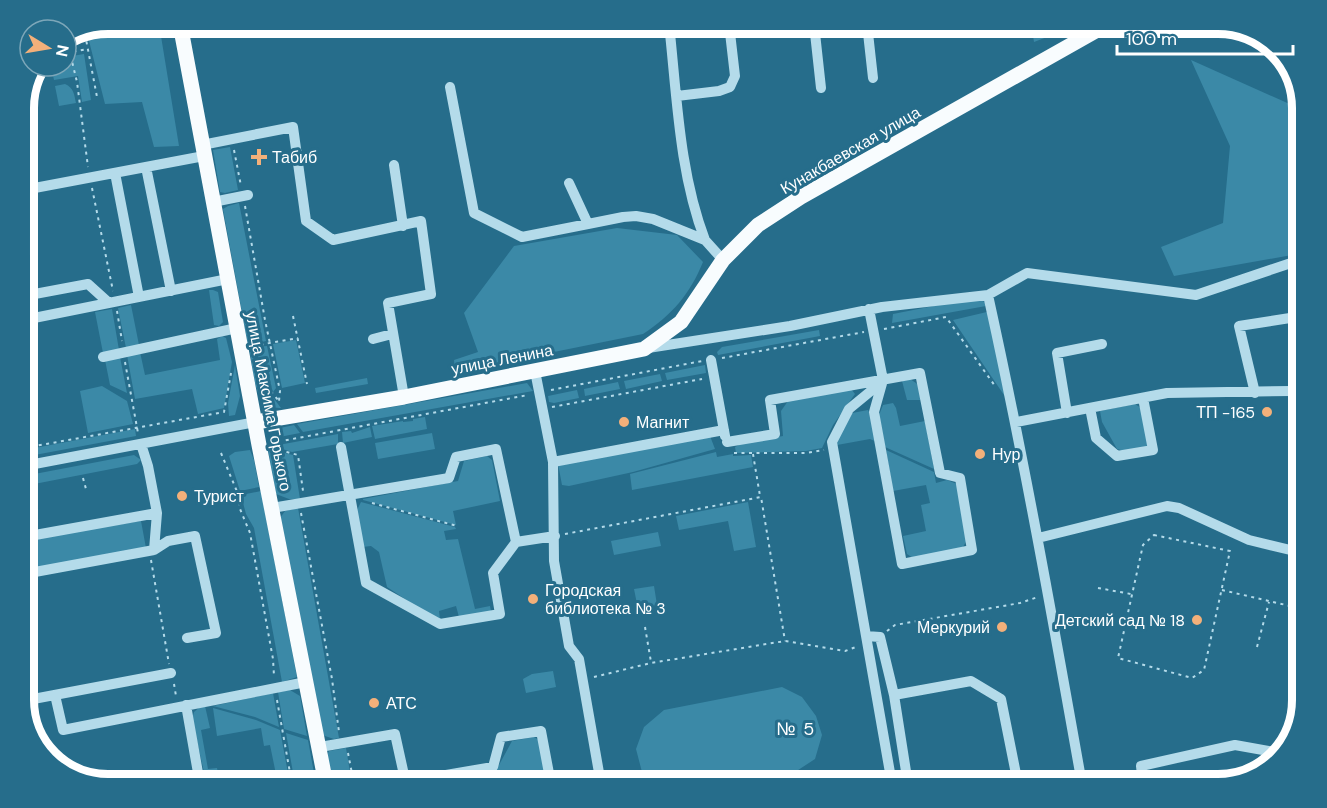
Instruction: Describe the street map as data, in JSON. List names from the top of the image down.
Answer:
{
  "streets": {
    "main road": ["Кунакбаевская улица", "улица Ленина", "улица Максима Горького"]
  },
  "crossings": [
    ["Кунакбаевская улица", "улица Ленина"],
    ["улица Ленина", "улица Максима Горького"]
  ],
  "districts": ["№ 5"],
  "places": {
    "health": ["Табиб"],
    "other": [
      "ТП -165",
      "Магнит",
      "Нур",
      "Турист",
      "Городская библиотека № 3",
      "Детский сад № 18",
      "Меркурий",
      "АТС"
    ]
  },
  "scale_bar": "100 m",
  "north": "right"
}
